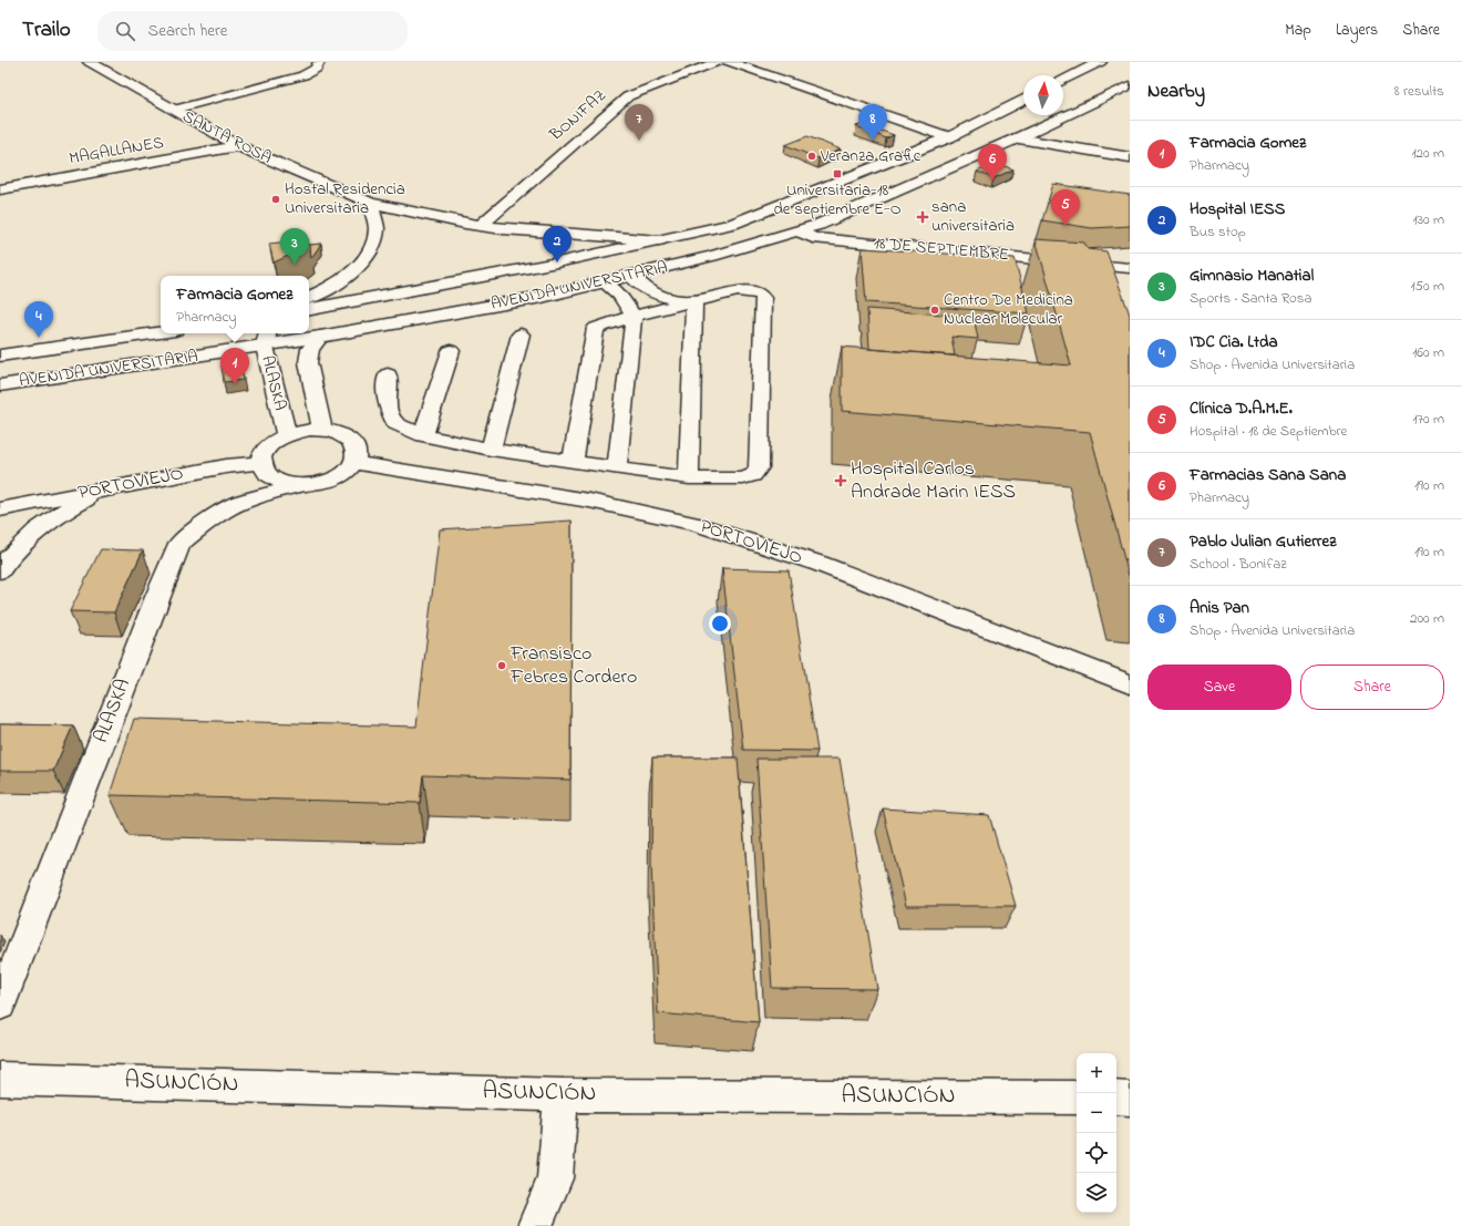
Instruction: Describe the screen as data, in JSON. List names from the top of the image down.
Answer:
{
  "streets": {
    "street": [
      "BONIFAZ",
      "SANTA ROSA",
      "MAGALLANES",
      "18 DE SEPTIEMBRE",
      "AVENIDA UNIVERSITARIA",
      "ALASKA",
      "PORTOVIEJO",
      "ASUNCIÓN"
    ]
  },
  "crossings": [
    ["BONIFAZ", "SANTA ROSA"],
    ["SANTA ROSA", "MAGALLANES"],
    ["SANTA ROSA", "AVENIDA UNIVERSITARIA"],
    ["18 DE SEPTIEMBRE", "AVENIDA UNIVERSITARIA"],
    ["AVENIDA UNIVERSITARIA", "ALASKA"],
    ["ALASKA", "PORTOVIEJO"]
  ],
  "places": {
    "other": [
      "Veranza Grafic",
      "Hostal Residencia Universitaria",
      "Centro De Medicina Nuclear Molecular",
      "Fransisco Febres Cordero"
    ],
    "transit": ["Universitaria-18 de septiembre E-O"],
    "health": ["sana universitaria", "Hospital Carlos Andrade Marin IESS"]
  },
  "north": "top",
  "page": {
    "header": "Trailo",
    "search": "Search here",
    "nav": ["Map", "Layers", "Share"],
    "heading": ["Nearby", "8 results"],
    "pins": [
      "7",
      "8",
      "6",
      "5",
      "2",
      "3",
      "4",
      "1"
    ],
    "list": [
      {
        "mark": "1",
        "name": "Farmacia Gomez",
        "note": "Pharmacy",
        "value": "120 m"
      },
      {
        "mark": "2",
        "name": "Hospital IESS",
        "note": "Bus stop",
        "value": "130 m"
      },
      {
        "mark": "3",
        "name": "Gimnasio Manatial",
        "note": "Sports · Santa Rosa",
        "value": "150 m"
      },
      {
        "mark": "4",
        "name": "IDC Cia. Ltda",
        "note": "Shop · Avenida Universitaria",
        "value": "160 m"
      },
      {
        "mark": "5",
        "name": "Clínica D.A.M.E.",
        "note": "Hospital · 18 de Septiembre",
        "value": "170 m"
      },
      {
        "mark": "6",
        "name": "Farmacias Sana Sana",
        "note": "Pharmacy",
        "value": "190 m"
      },
      {
        "mark": "7",
        "name": "Pablo Julian Gutierrez",
        "note": "School · Bonifaz",
        "value": "190 m"
      },
      {
        "mark": "8",
        "name": "Anis Pan",
        "note": "Shop · Avenida Universitaria",
        "value": "200 m"
      }
    ],
    "popup": ["Farmacia Gomez", "Pharmacy"],
    "buttons": ["Save", "Share"],
    "map_buttons": ["+", "−"]
  }
}
